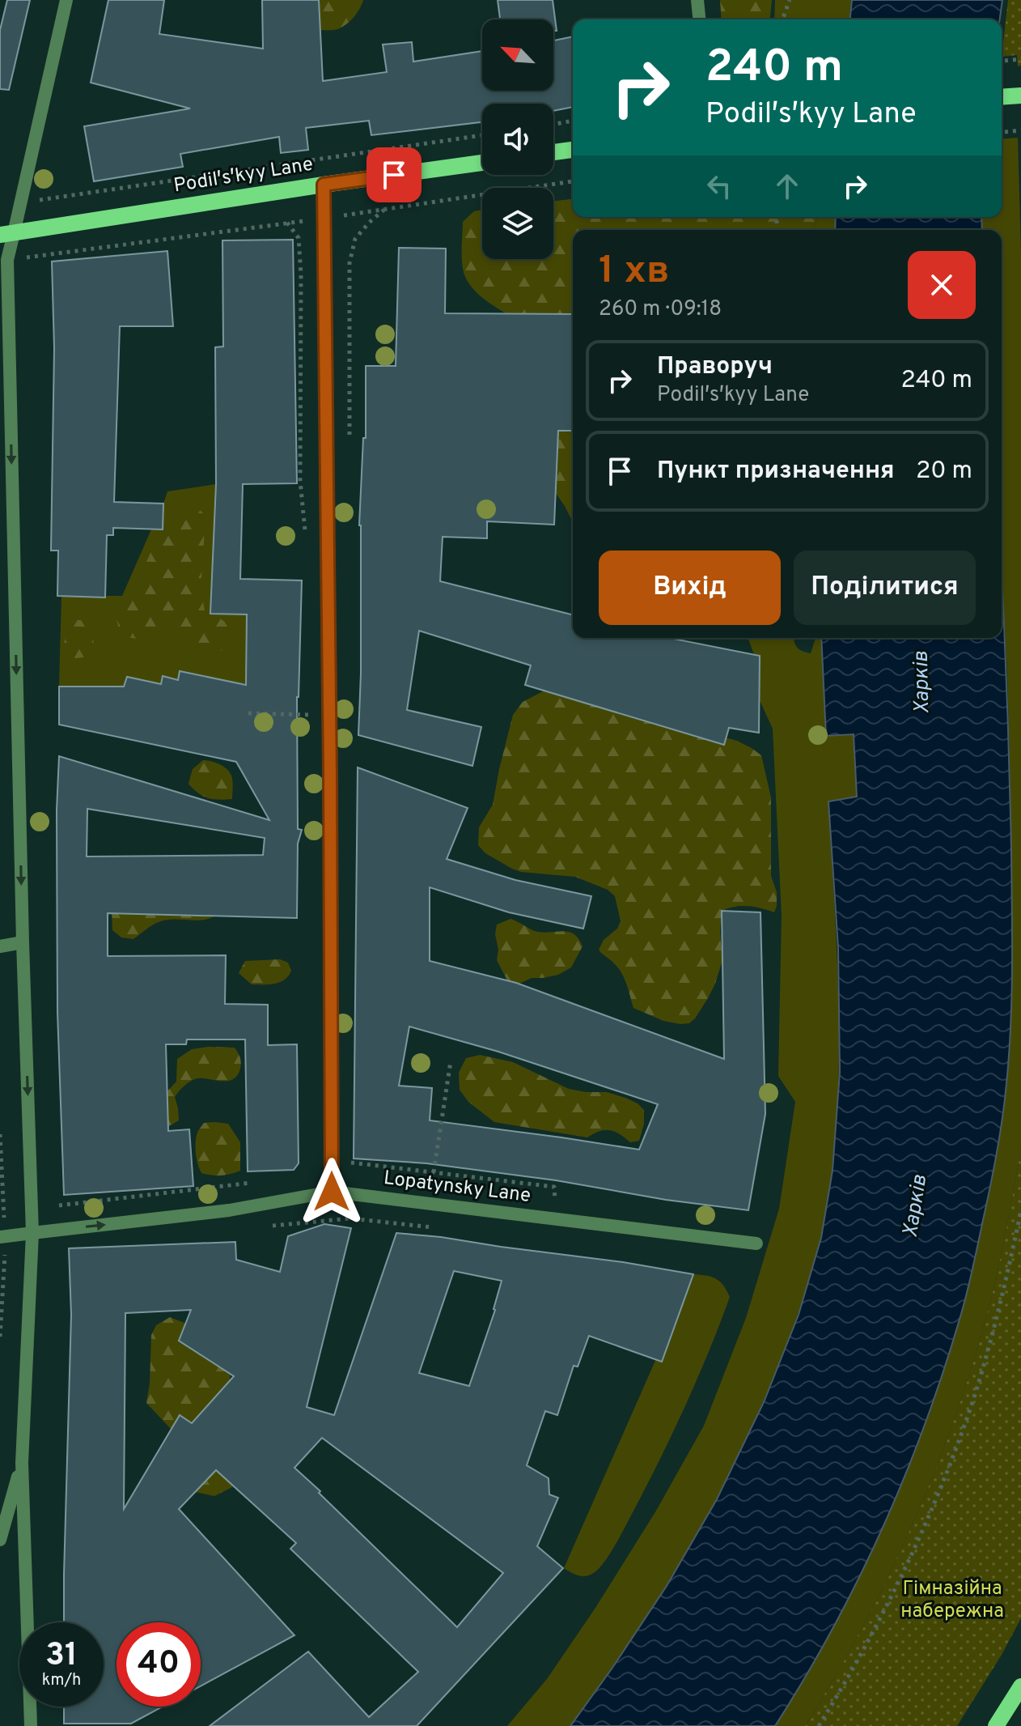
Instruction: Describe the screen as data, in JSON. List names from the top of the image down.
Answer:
{
  "streets": {
    "main road": ["Podilʹsʹkyy Lane"],
    "street": ["Lopatynsky Lane"]
  },
  "one_way": ["Lopatynsky Lane"],
  "water": ["Харків"],
  "parks": ["Гімназійна набережна"],
  "north": "top left",
  "page": {
    "turn": ["240 m", "Podilʹsʹkyy Lane"],
    "heading": ["1 хв", "260 m · 09:18"],
    "list": [
      {
        "name": "Праворуч",
        "note": "Podilʹsʹkyy Lane",
        "value": "240 m"
      },
      {
        "name": "Пункт призначення",
        "value": "20 m"
      }
    ],
    "buttons": ["Вихід", "Поділитися"],
    "speed": "31 km/h",
    "limit": "40"
  }
}
